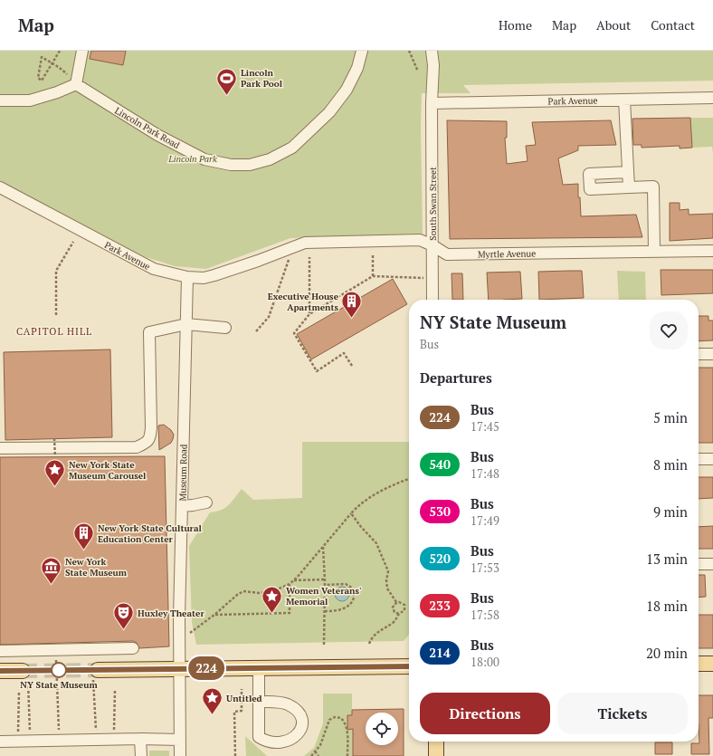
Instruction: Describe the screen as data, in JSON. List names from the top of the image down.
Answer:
{
  "streets": {
    "street": [
      "Park Avenue",
      "Lincoln Park Road",
      "South Swan Street",
      "Myrtle Avenue",
      "Museum Road"
    ]
  },
  "crossings": [
    ["Park Avenue", "South Swan Street"],
    ["Park Avenue", "Myrtle Avenue"],
    ["Park Avenue", "Museum Road"],
    ["South Swan Street", "Myrtle Avenue"]
  ],
  "districts": ["CAPITOL HILL"],
  "parks": ["Lincoln Park"],
  "places": {
    "sports": ["Lincoln Park Pool"],
    "building": ["Executive House Apartments", "New York State Cultural Education Center"],
    "place": ["New York State Museum Carousel", "Women Veterans' Memorial", "Untitled"],
    "museum": ["New York State Museum"],
    "theatre": ["Huxley Theater"],
    "other": ["NY State Museum"]
  },
  "lines": ["bus line 224"],
  "page": {
    "header": "Map",
    "nav": [
      "Home",
      "Map",
      "About",
      "Contact"
    ],
    "on_map": "224",
    "heading": [
      ["NY State Museum", "Bus"],
      "Departures"
    ],
    "list": [
      {
        "mark": "224",
        "name": "Bus",
        "note": "17:45",
        "value": "5 min"
      },
      {
        "mark": "540",
        "name": "Bus",
        "note": "17:48",
        "value": "8 min"
      },
      {
        "mark": "530",
        "name": "Bus",
        "note": "17:49",
        "value": "9 min"
      },
      {
        "mark": "520",
        "name": "Bus",
        "note": "17:53",
        "value": "13 min"
      },
      {
        "mark": "233",
        "name": "Bus",
        "note": "17:58",
        "value": "18 min"
      },
      {
        "mark": "214",
        "name": "Bus",
        "note": "18:00",
        "value": "20 min"
      }
    ],
    "buttons": ["Directions", "Tickets"]
  }
}
